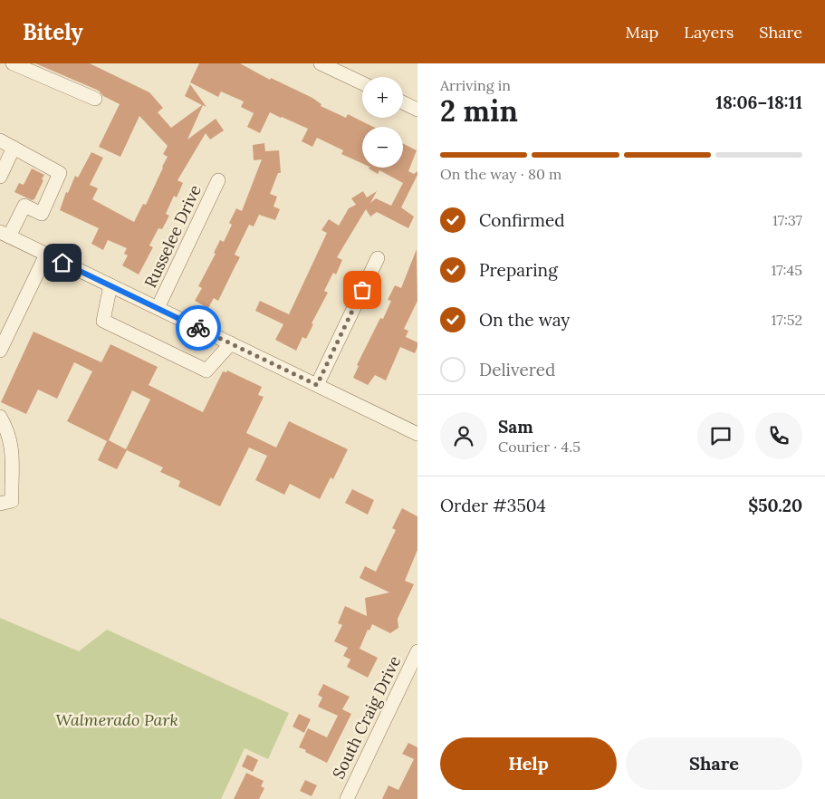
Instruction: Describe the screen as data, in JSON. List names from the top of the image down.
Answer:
{
  "streets": {
    "street": ["Russelee Drive", "South Craig Drive"]
  },
  "parks": ["Walmerado Park"],
  "page": {
    "header": "Bitely",
    "nav": ["Map", "Layers", "Share"],
    "heading": ["2 min", "Arriving in", "18:06–18:11"],
    "panel": [
      "Sam",
      "Courier · 4.5",
      "Order #3504",
      "$50.20"
    ],
    "map_buttons": ["+", "−"],
    "bar": "On the way · 80 m",
    "list": [
      ["Confirmed", "17:37"],
      ["Preparing", "17:45"],
      ["On the way", "17:52"],
      "Delivered"
    ],
    "buttons": ["Help", "Share"]
  }
}
